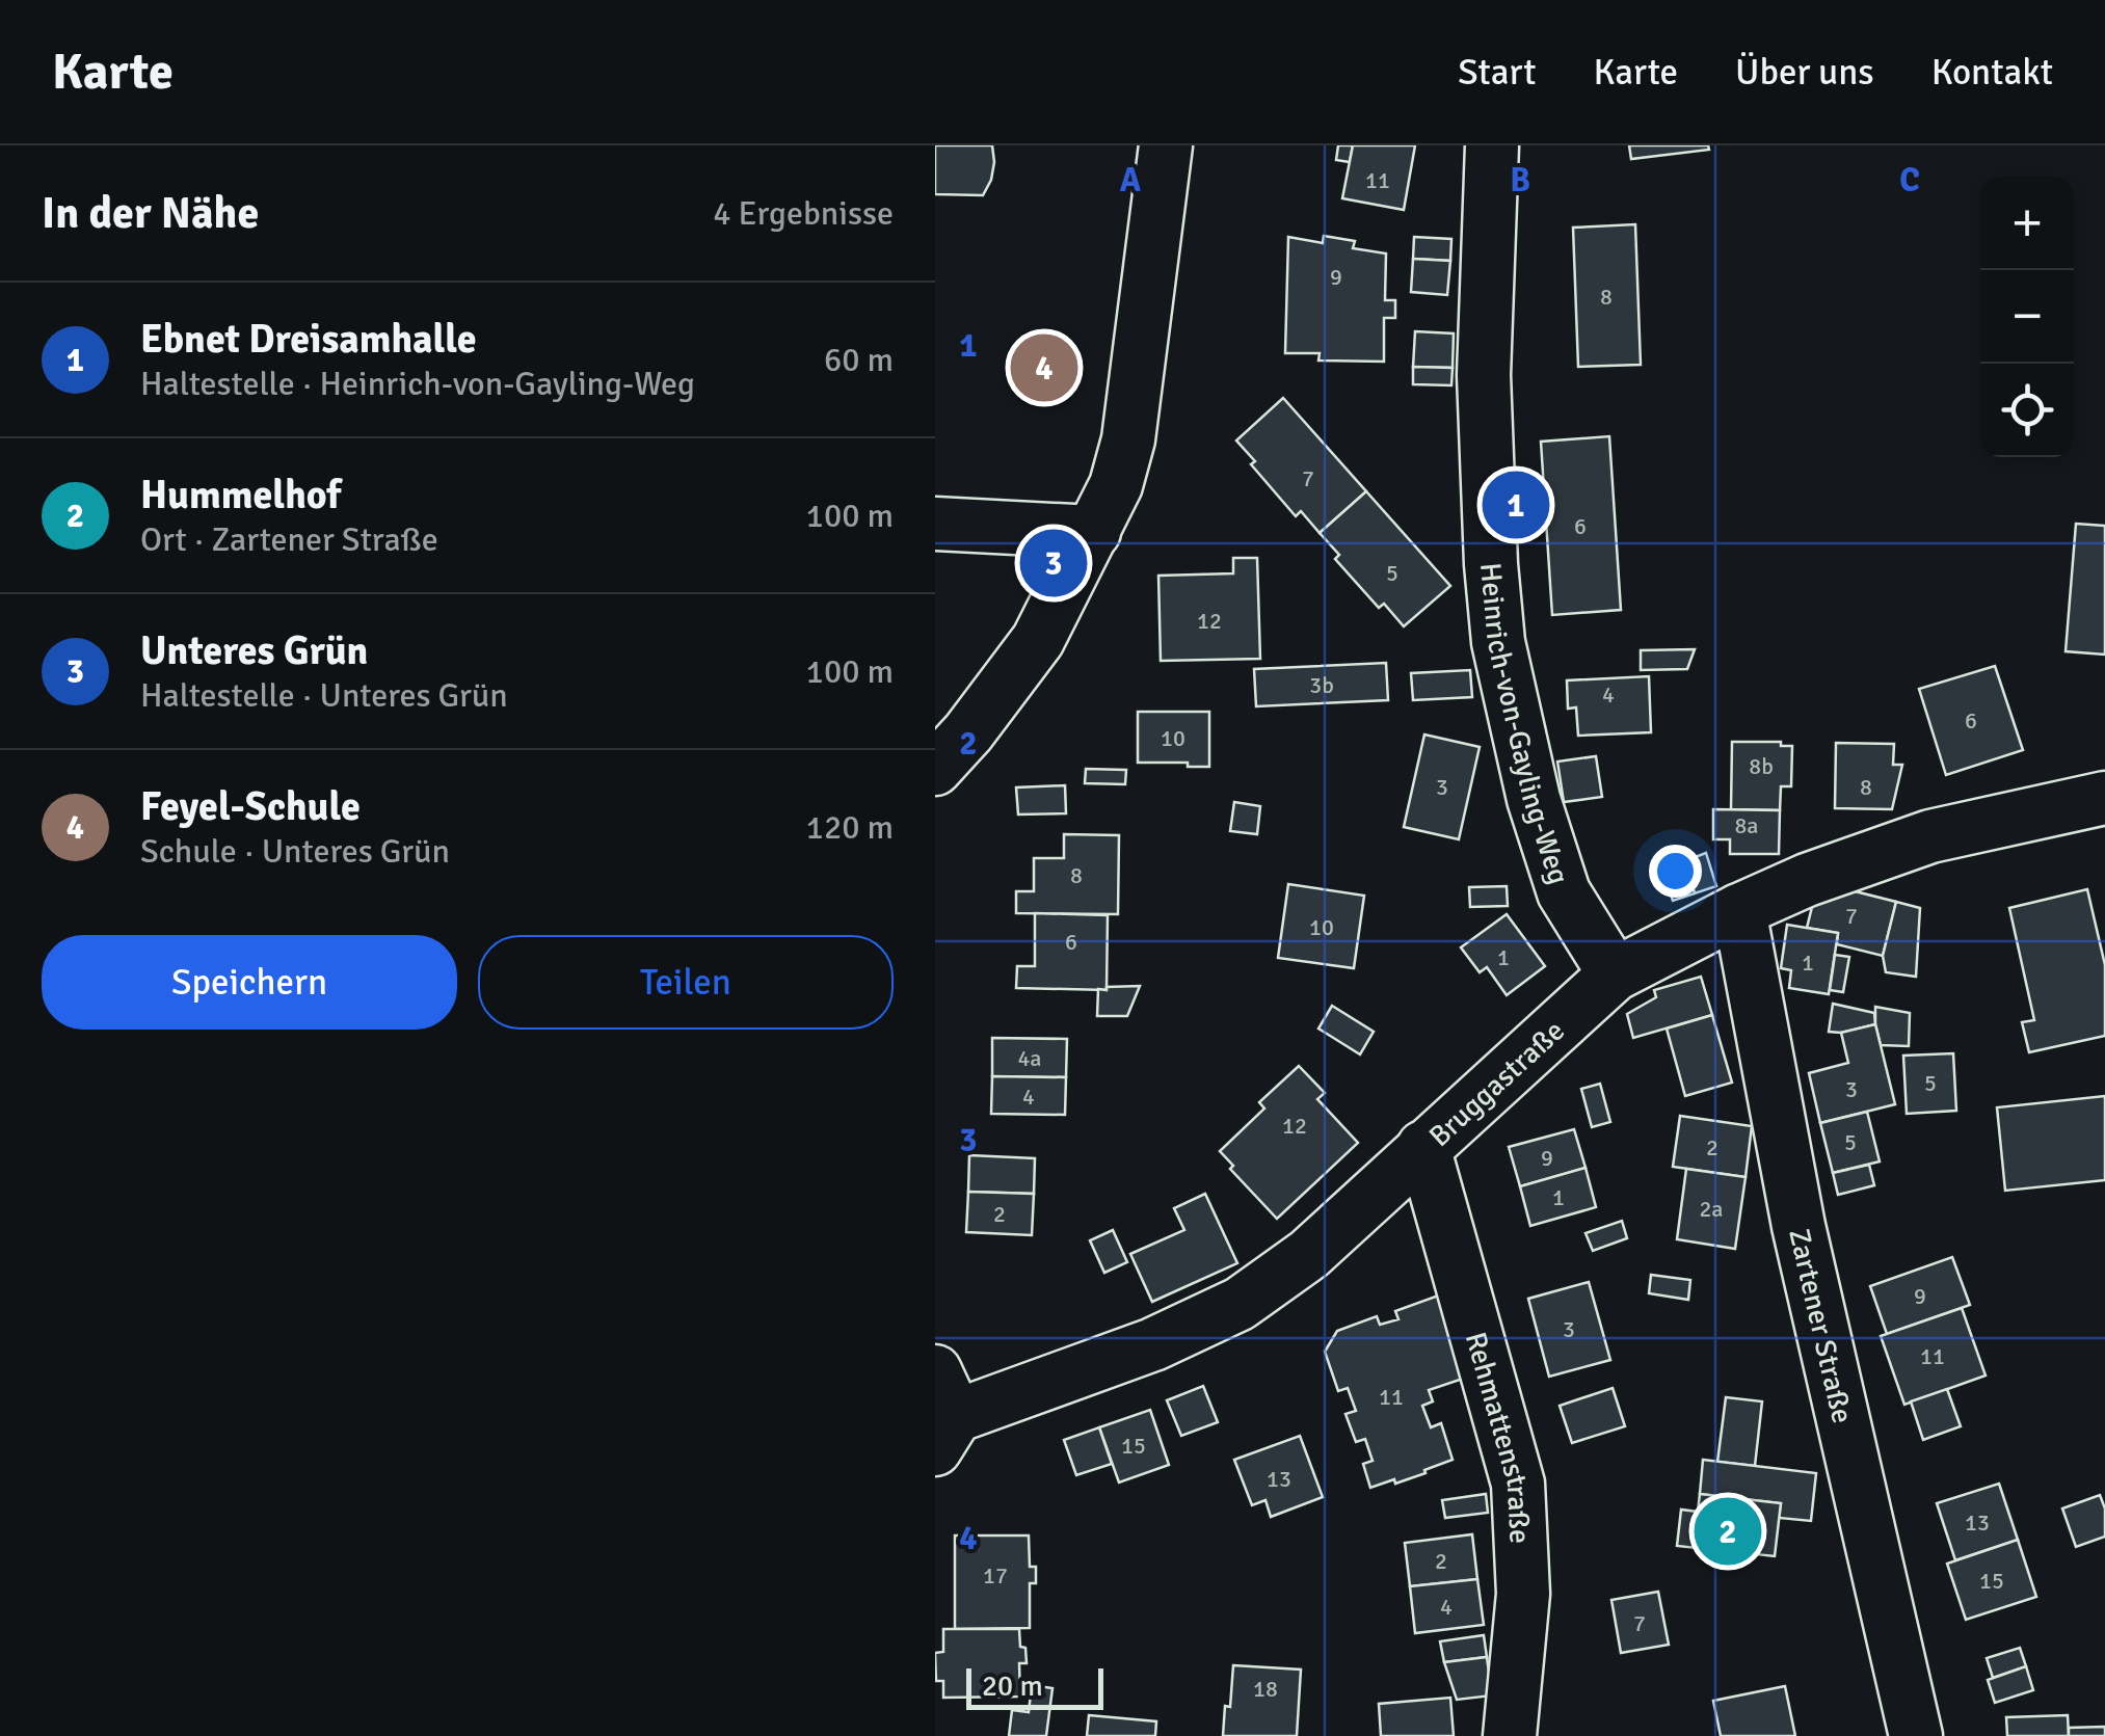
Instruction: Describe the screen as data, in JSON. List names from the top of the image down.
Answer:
{
  "streets": {
    "street": [
      "Heinrich-von-Gayling-Weg",
      "Bruggastraße",
      "Zartener Straße",
      "Rehmattenstraße"
    ]
  },
  "crossings": [
    ["Heinrich-von-Gayling-Weg", "Bruggastraße"],
    ["Bruggastraße", "Zartener Straße"],
    ["Bruggastraße", "Rehmattenstraße"]
  ],
  "house_numbers": [
    "11",
    "9",
    "8",
    "7",
    "6",
    "5",
    "12",
    "3b",
    "4",
    "6",
    "10",
    "8b",
    "3",
    "8",
    "8a",
    "8",
    "7",
    "10",
    "6",
    "1",
    "1",
    "4a",
    "5",
    "3",
    "4",
    "12",
    "5",
    "2",
    "9",
    "1",
    "2a",
    "2",
    "9",
    "3",
    "11",
    "11",
    "15",
    "13",
    "13",
    "2",
    "17",
    "15",
    "4",
    "7",
    "18"
  ],
  "scale_bar": "20 m",
  "page": {
    "header": "Karte",
    "nav": [
      "Start",
      "Karte",
      "Über uns",
      "Kontakt"
    ],
    "heading": ["In der Nähe", "4 Ergebnisse"],
    "map_buttons": ["+", "−"],
    "list": [
      {
        "mark": "1",
        "name": "Ebnet Dreisamhalle",
        "note": "Haltestelle · Heinrich-von-Gayling-Weg",
        "value": "60 m"
      },
      {
        "mark": "2",
        "name": "Hummelhof",
        "note": "Ort · Zartener Straße",
        "value": "100 m"
      },
      {
        "mark": "3",
        "name": "Unteres Grün",
        "note": "Haltestelle · Unteres Grün",
        "value": "100 m"
      },
      {
        "mark": "4",
        "name": "Feyel-Schule",
        "note": "Schule · Unteres Grün",
        "value": "120 m"
      }
    ],
    "pins": [
      "4",
      "1",
      "3",
      "2"
    ],
    "buttons": ["Speichern", "Teilen"],
    "scale": "20 m"
  },
  "grid": {
    "columns": ["A", "B", "C"],
    "rows": [
      "1",
      "2",
      "3",
      "4"
    ]
  }
}
